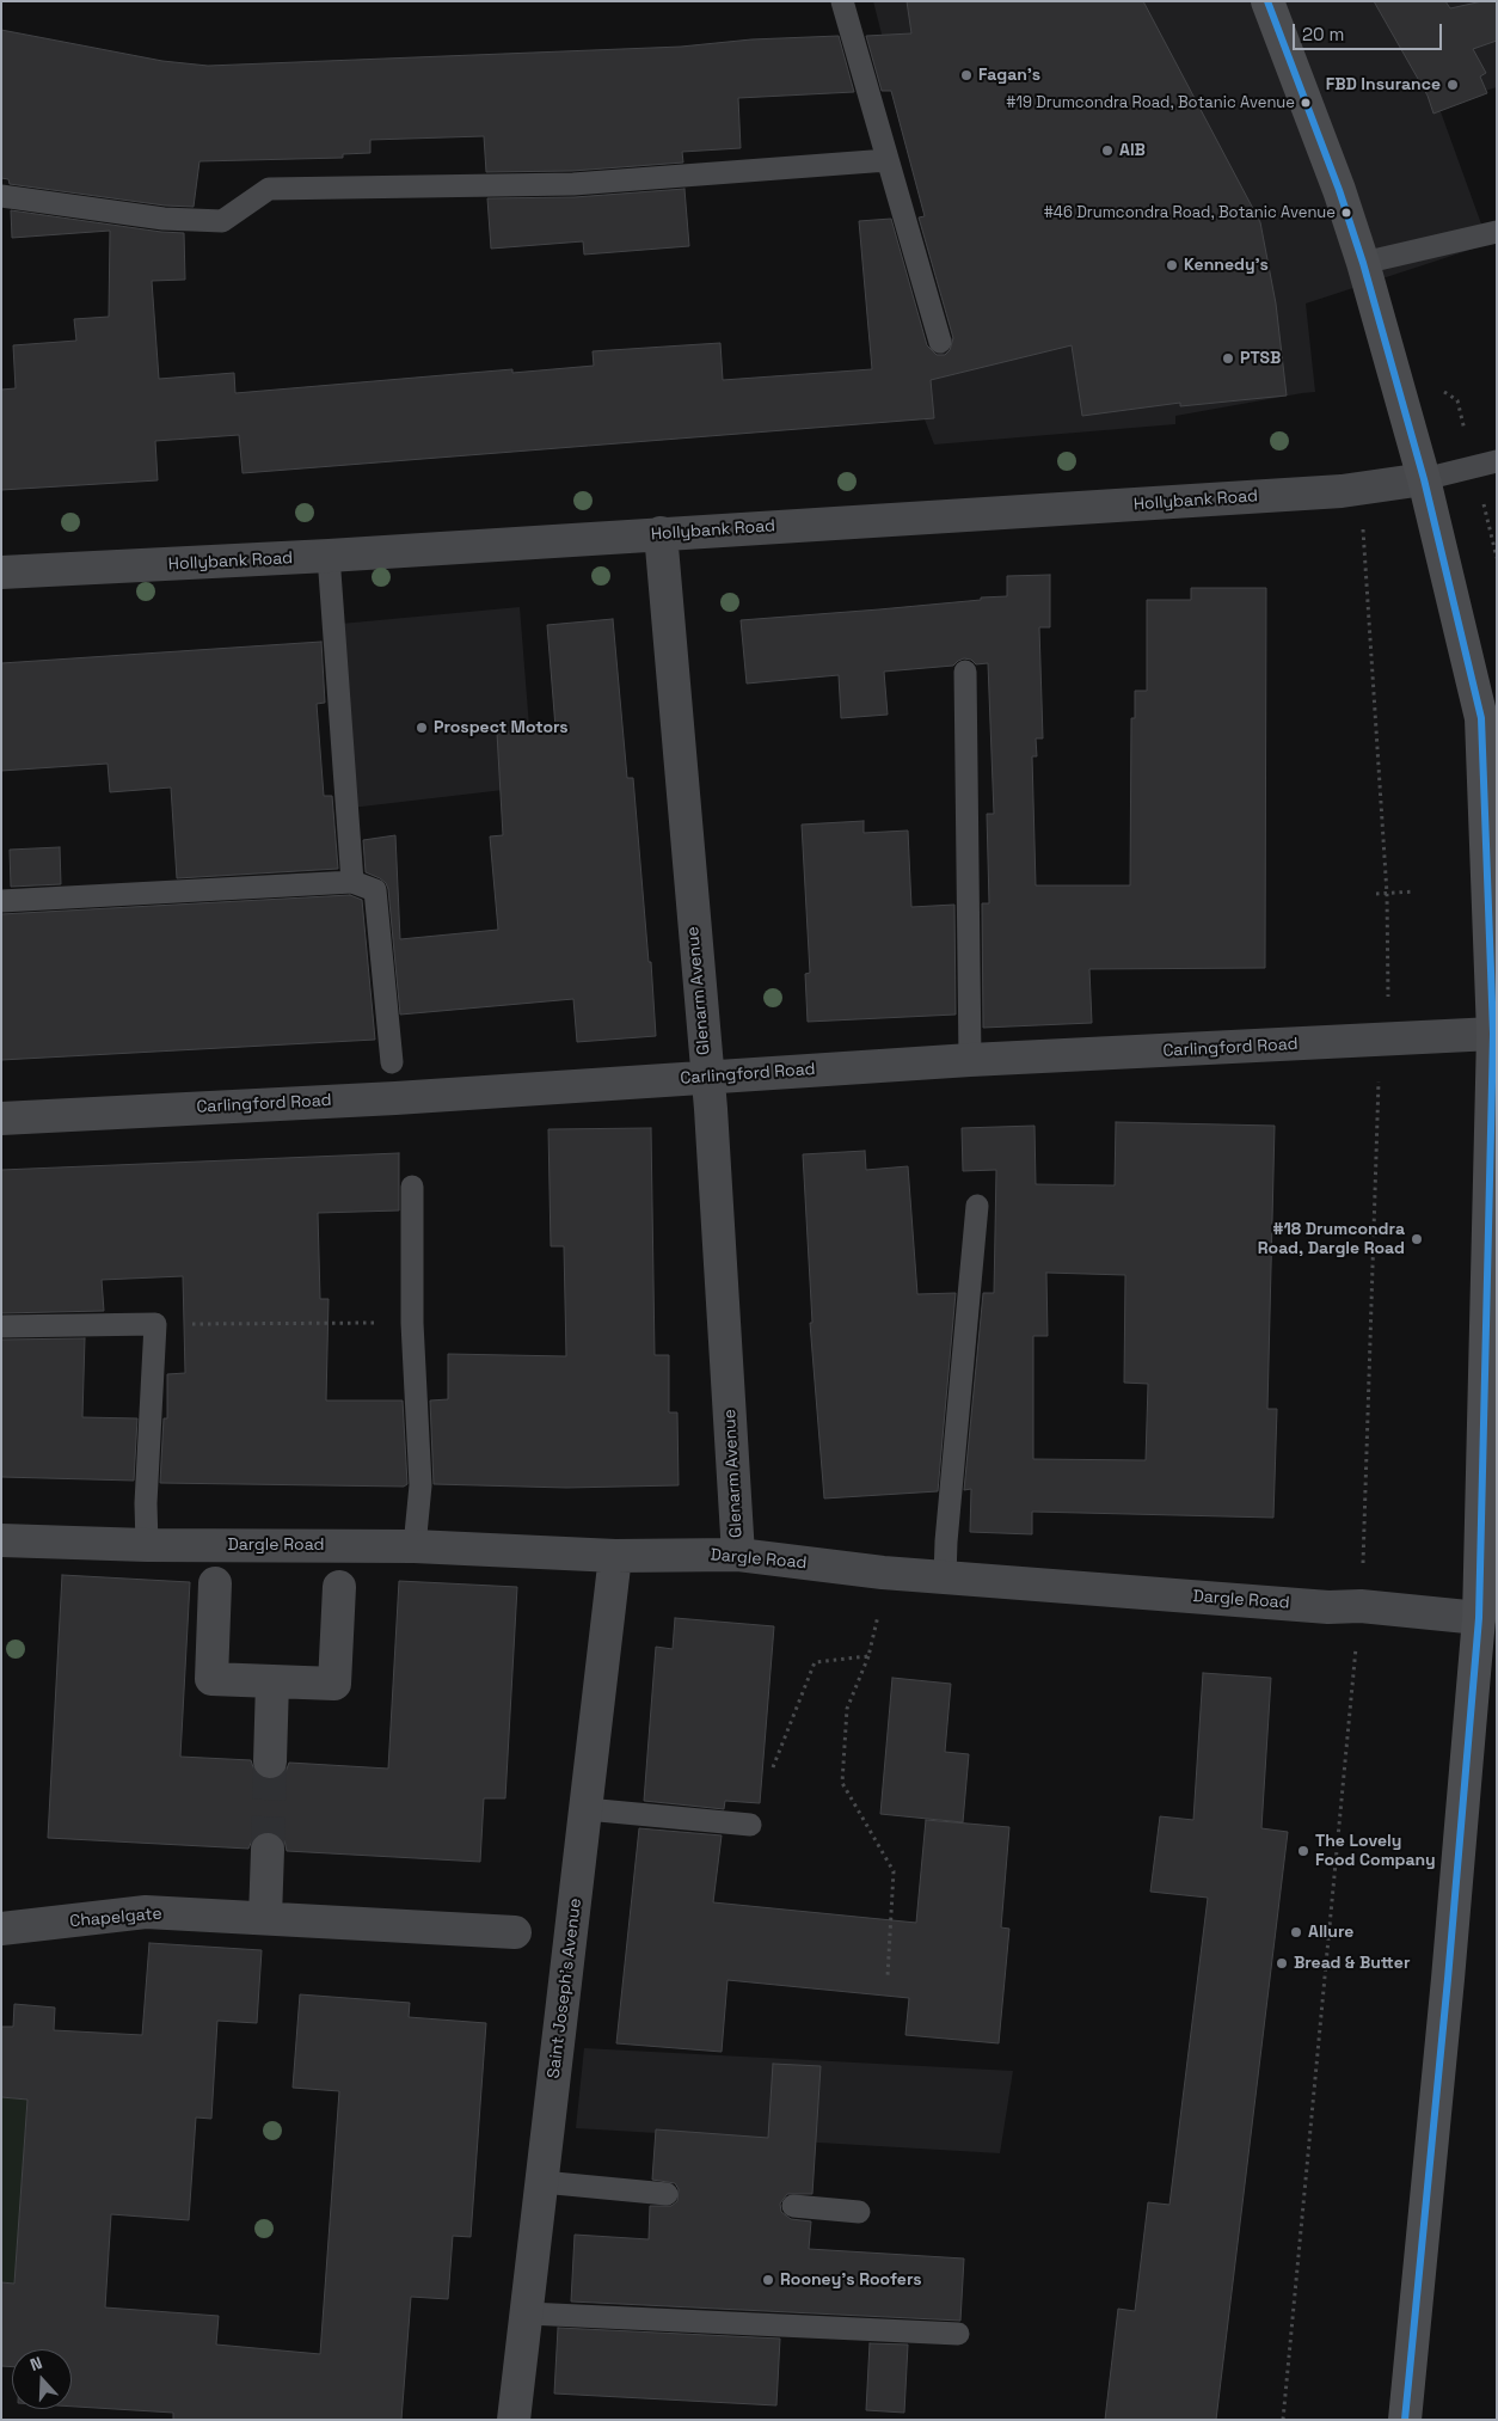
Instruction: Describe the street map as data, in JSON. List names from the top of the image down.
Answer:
{
  "streets": {
    "street": [
      "Hollybank Road",
      "Glenarm Avenue",
      "Carlingford Road",
      "Dargle Road",
      "Chapelgate",
      "Saint Joseph's Avenue"
    ]
  },
  "crossings": [
    ["Hollybank Road", "Glenarm Avenue"],
    ["Glenarm Avenue", "Carlingford Road"],
    ["Glenarm Avenue", "Dargle Road"],
    ["Dargle Road", "Saint Joseph's Avenue"]
  ],
  "places": [
    "Fagan’s",
    "FBD Insurance",
    "#19 Drumcondra Road, Botanic Avenue",
    "AIB",
    "#46 Drumcondra Road, Botanic Avenue",
    "Kennedy’s",
    "PTSB",
    "Prospect Motors",
    "#18 Drumcondra Road, Dargle Road",
    "The Lovely Food Company",
    "Allure",
    "Bread & Butter",
    "Rooney's Roofers"
  ],
  "scale_bar": "20 m",
  "north": "top"
}
